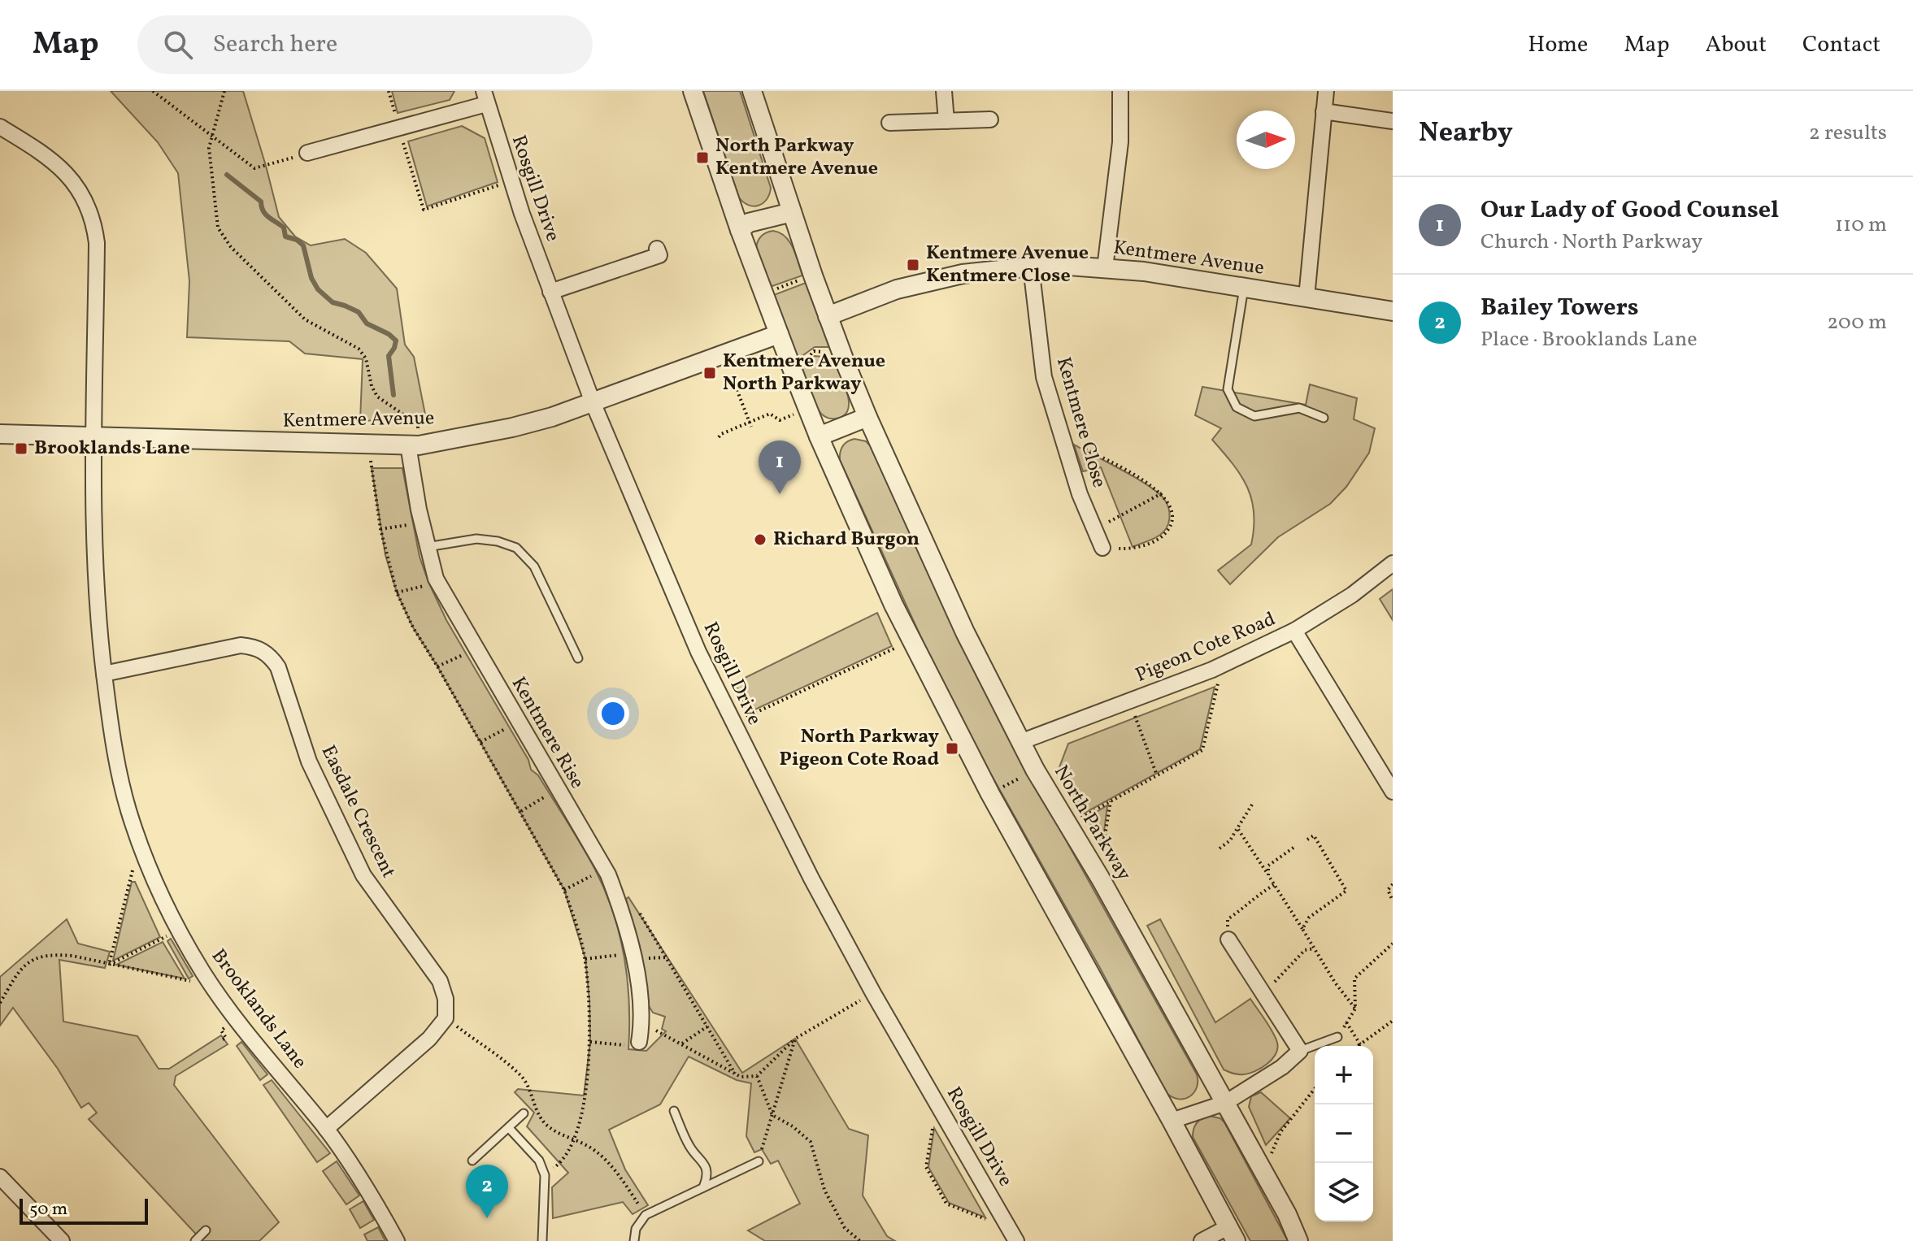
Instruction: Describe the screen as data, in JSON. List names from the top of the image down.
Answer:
{
  "streets": {
    "street": [
      "Rosgill Drive",
      "Kentmere Avenue",
      "Kentmere Close",
      "Pigeon Cote Road",
      "Kentmere Rise",
      "Easdale Crescent",
      "North Parkway",
      "Brooklands Lane"
    ]
  },
  "crossings": [
    ["Rosgill Drive", "Kentmere Avenue"],
    ["Kentmere Avenue", "Kentmere Close"],
    ["Kentmere Avenue", "Kentmere Rise"],
    ["Kentmere Avenue", "North Parkway"],
    ["Kentmere Avenue", "Brooklands Lane"],
    ["Pigeon Cote Road", "North Parkway"],
    ["Easdale Crescent", "Brooklands Lane"]
  ],
  "places": {
    "transit": [
      "North Parkway Kentmere Avenue",
      "Kentmere Avenue Kentmere Close",
      "Kentmere Avenue North Parkway",
      "Brooklands Lane",
      "North Parkway Pigeon Cote Road"
    ],
    "other": ["Richard Burgon"]
  },
  "scale_bar": "50 m",
  "north": "right",
  "page": {
    "header": "Map",
    "search": "Search here",
    "nav": [
      "Home",
      "Map",
      "About",
      "Contact"
    ],
    "heading": ["Nearby", "2 results"],
    "list": [
      {
        "mark": "1",
        "name": "Our Lady of Good Counsel",
        "note": "Church · North Parkway",
        "value": "110 m"
      },
      {
        "mark": "2",
        "name": "Bailey Towers",
        "note": "Place · Brooklands Lane",
        "value": "200 m"
      }
    ],
    "pins": ["1", "2"],
    "map_buttons": ["+", "−"],
    "scale": "50 m"
  }
}
